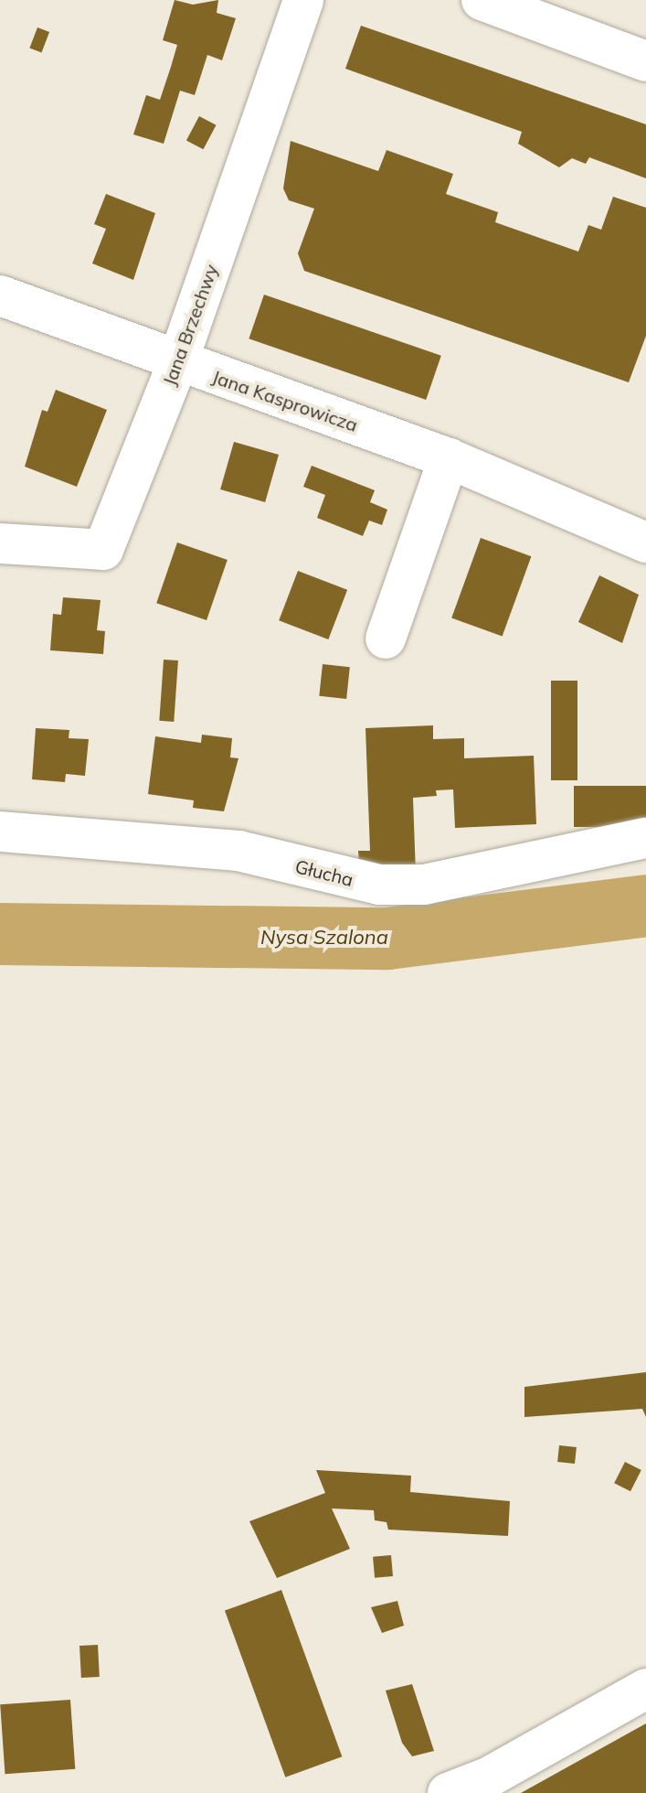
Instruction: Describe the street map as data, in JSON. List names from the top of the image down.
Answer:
{
  "streets": {
    "street": ["Jana Brzechwy", "Jana Kasprowicza", "Głucha"]
  },
  "crossings": [
    ["Jana Brzechwy", "Jana Kasprowicza"]
  ],
  "water": ["Nysa Szalona"]
}
